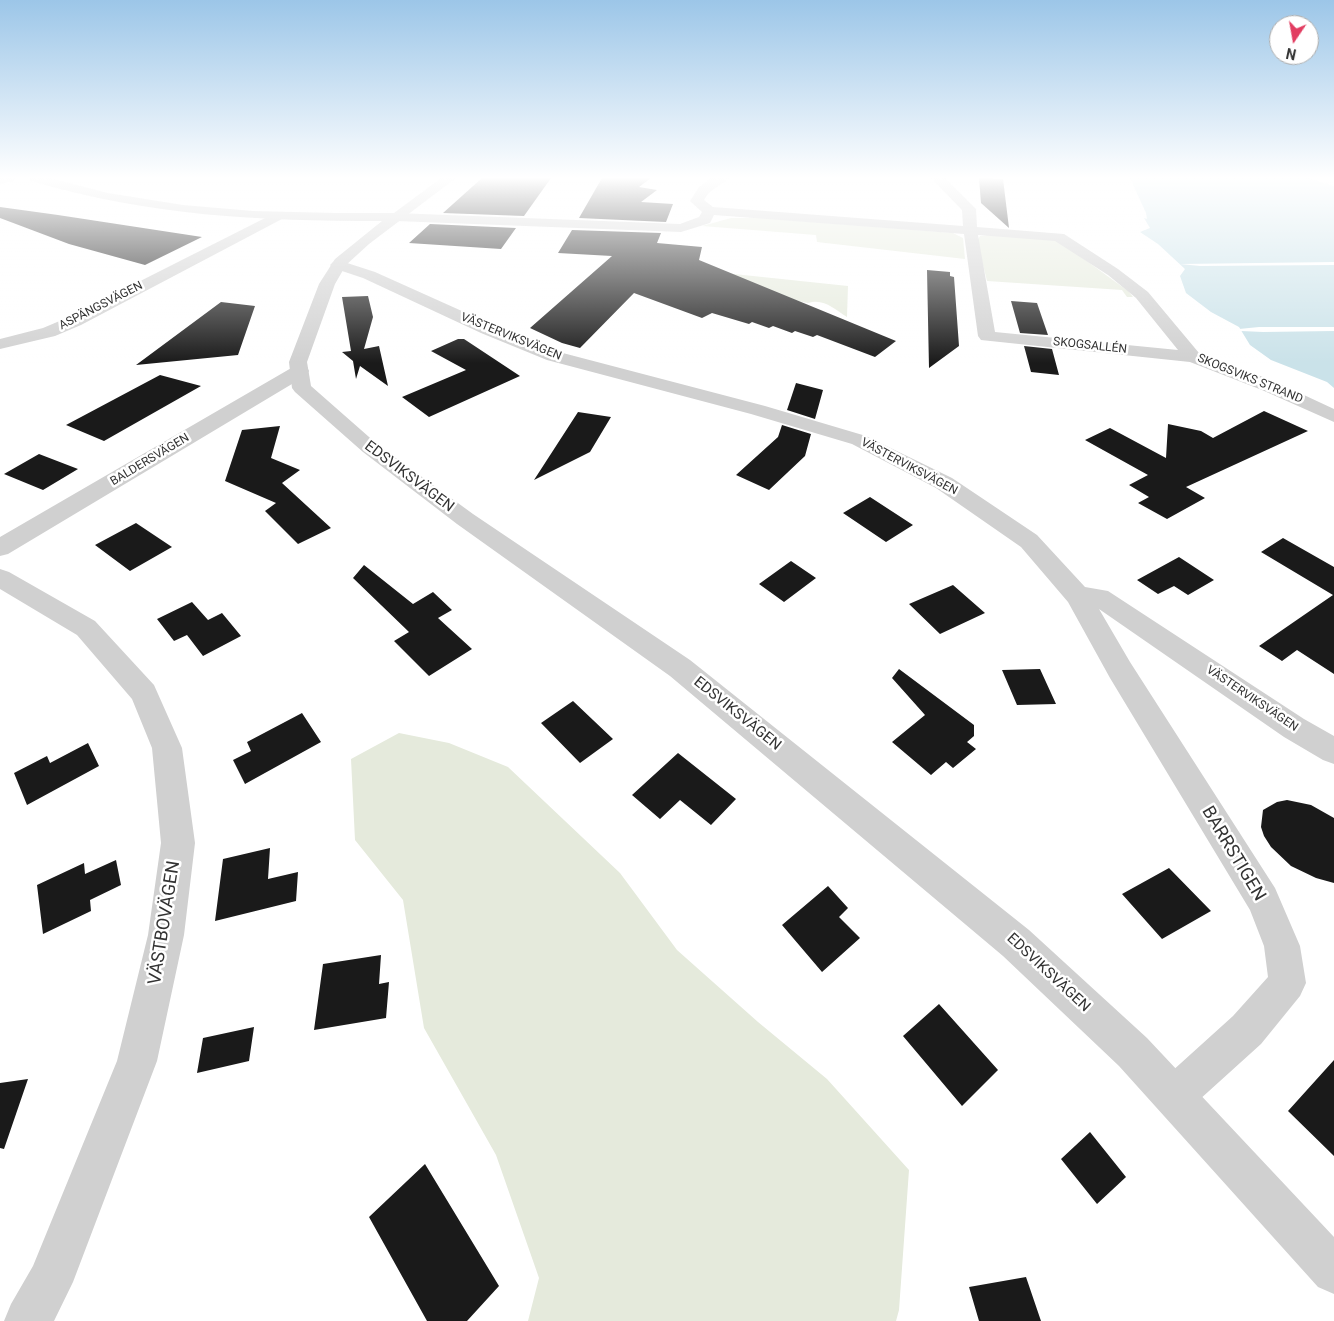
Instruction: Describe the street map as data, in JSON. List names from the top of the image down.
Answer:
{
  "streets": {
    "street": [
      "ASPÄNGSVÄGEN",
      "VÄSTERVIKSVÄGEN",
      "SKOGSALLÉN",
      "SKOGSVIKS STRAND",
      "BALDERSVÄGEN",
      "EDSVIKSVÄGEN",
      "BARRSTIGEN",
      "VÄSTBOVÄGEN"
    ]
  },
  "crossings": [
    ["VÄSTERVIKSVÄGEN", "EDSVIKSVÄGEN"],
    ["VÄSTERVIKSVÄGEN", "BARRSTIGEN"],
    ["SKOGSALLÉN", "SKOGSVIKS STRAND"],
    ["BALDERSVÄGEN", "EDSVIKSVÄGEN"],
    ["EDSVIKSVÄGEN", "BARRSTIGEN"]
  ],
  "north": "bottom"
}
